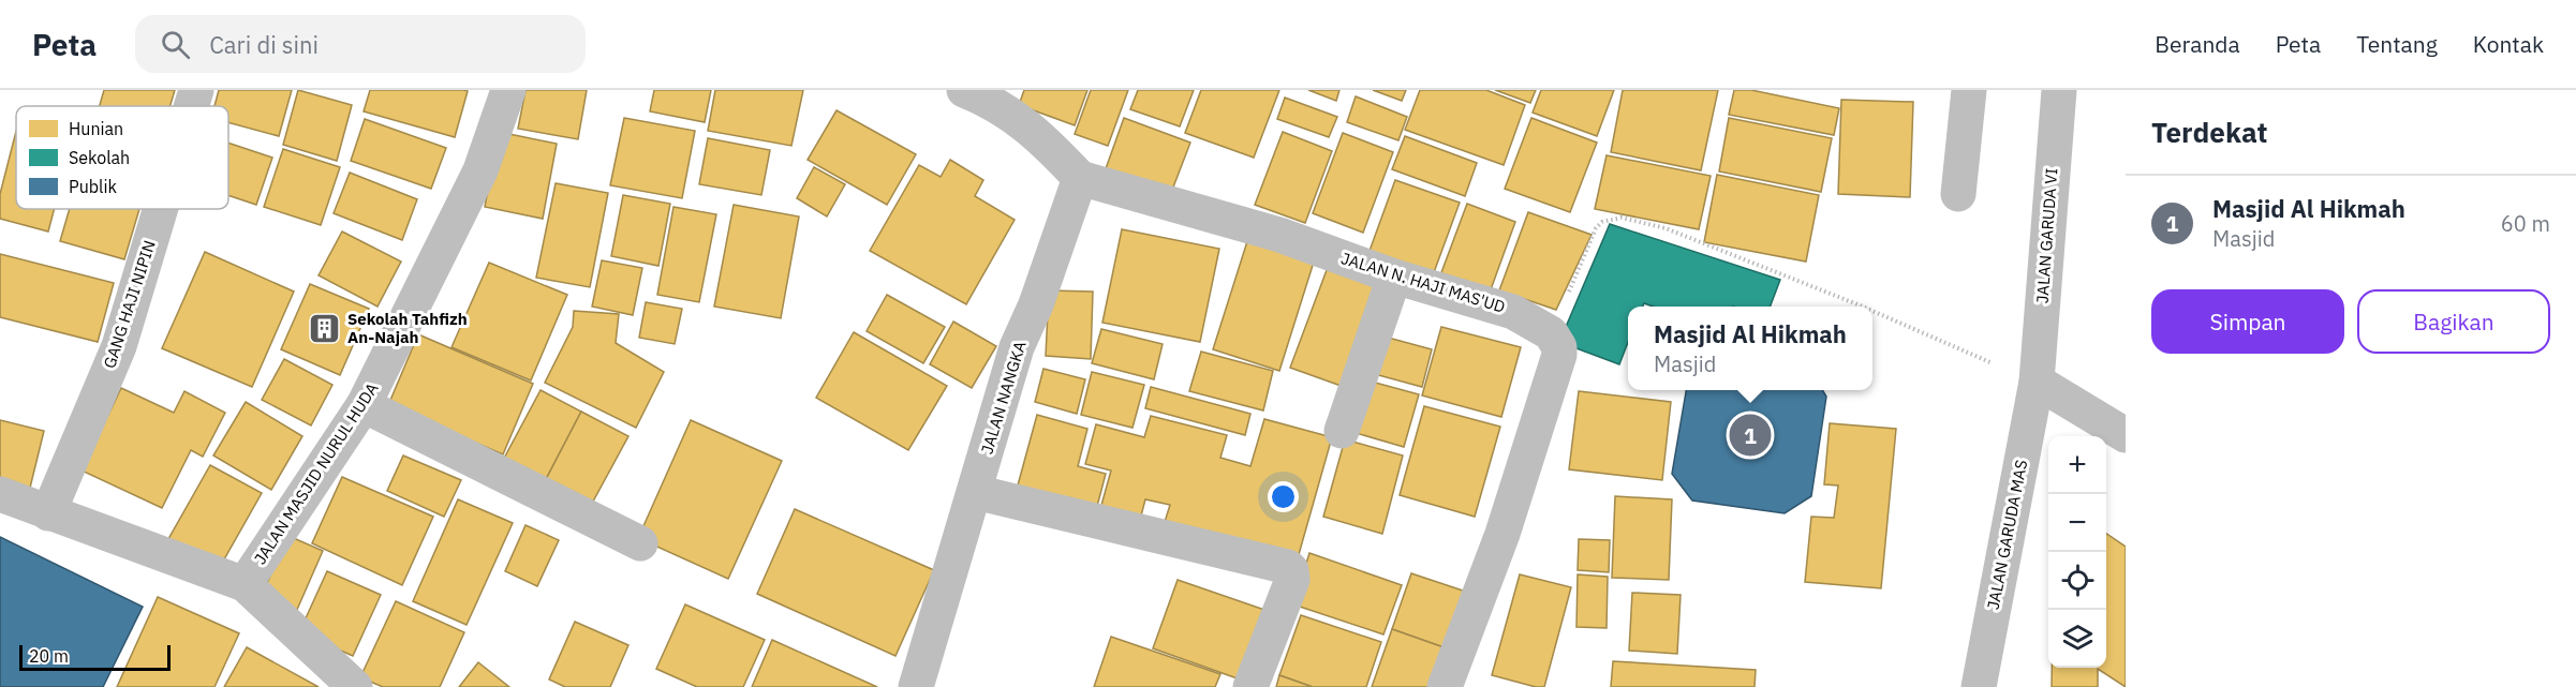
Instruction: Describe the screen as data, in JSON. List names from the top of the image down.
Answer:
{
  "streets": {
    "street": [
      "JALAN GARUDA VI",
      "JALAN N. HAJI MAS'UD",
      "GANG HAJI NIPIN",
      "JALAN NANGKA",
      "JALAN MASJID NURUL HUDA",
      "JALAN GARUDA MAS"
    ]
  },
  "crossings": [
    ["JALAN GARUDA VI", "JALAN GARUDA MAS"],
    ["JALAN N. HAJI MAS'UD", "JALAN NANGKA"]
  ],
  "places": {
    "building": ["Sekolah Tahfizh An-Najah"]
  },
  "legend": ["Hunian", "Sekolah", "Publik"],
  "scale_bar": "20 m",
  "page": {
    "header": "Peta",
    "search": "Cari di sini",
    "nav": [
      "Beranda",
      "Peta",
      "Tentang",
      "Kontak"
    ],
    "heading": "Terdekat",
    "list": [
      {
        "mark": "1",
        "name": "Masjid Al Hikmah",
        "note": "Masjid",
        "value": "60 m"
      }
    ],
    "buttons": ["Simpan", "Bagikan"],
    "popup": ["Masjid Al Hikmah", "Masjid"],
    "pins": "1",
    "map_buttons": ["+", "−"],
    "scale": "20 m"
  }
}
